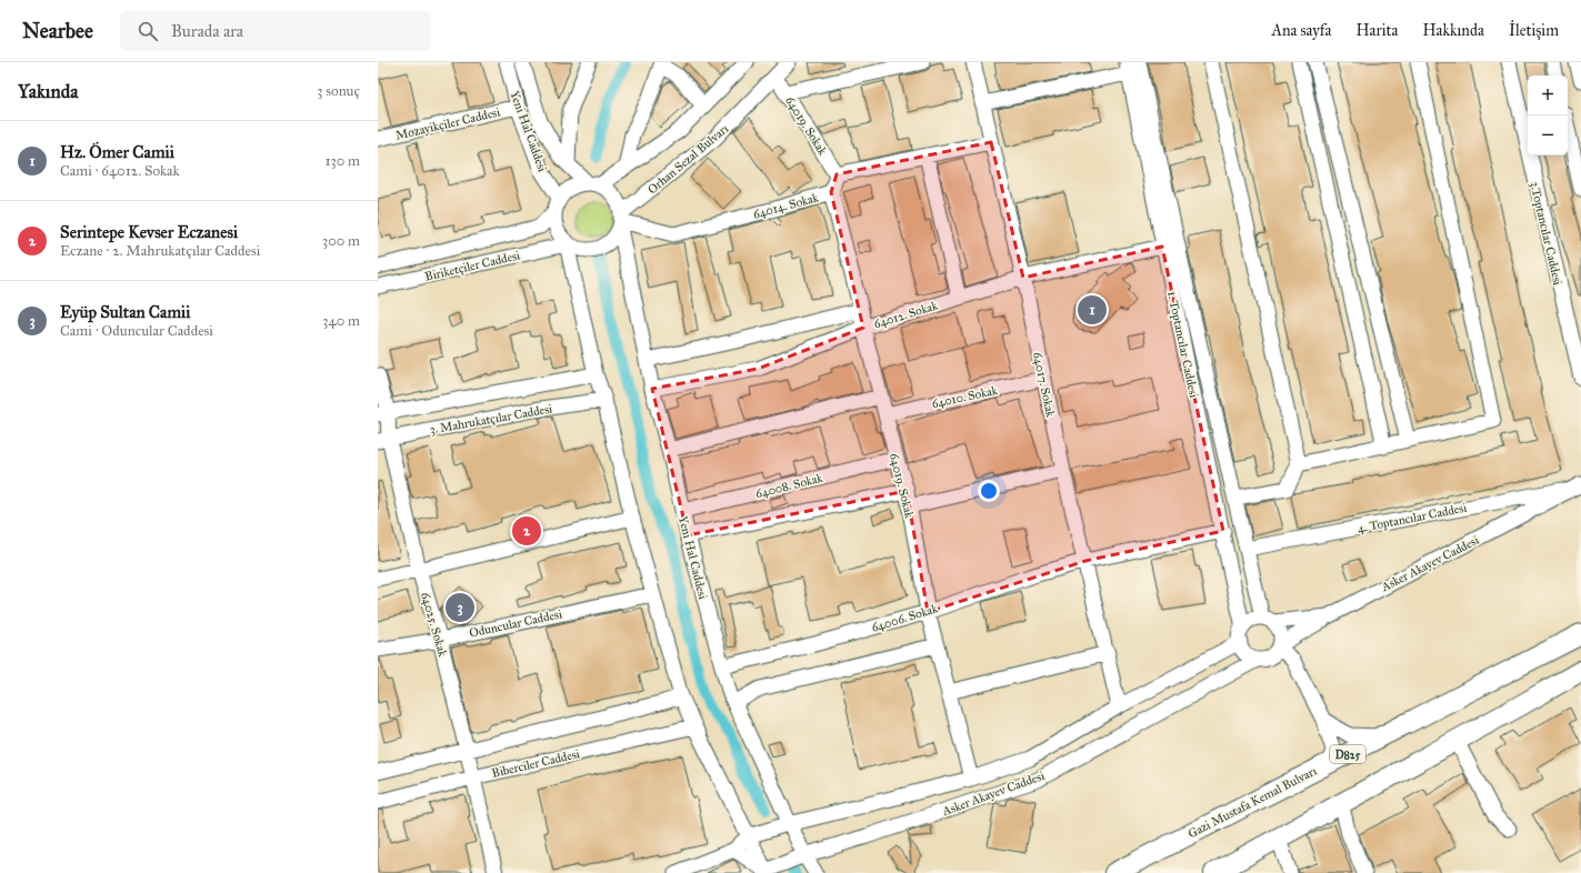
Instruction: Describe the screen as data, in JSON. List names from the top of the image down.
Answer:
{
  "streets": {
    "highway": ["D825", "Gazi Mustafa Kemal Bulvarı"],
    "street": [
      "Mozayikçiler Caddesi",
      "64019. Sokak",
      "Yeni Hal Caddesi",
      "Orhan Sezal Bulvarı",
      "64014. Sokak",
      "3.Toptancılar Caddesi",
      "Biriketçiler Caddesi",
      "64012. Sokak",
      "1. Toptancılar Caddesi",
      "64017. Sokak",
      "64010. Sokak",
      "3. Mahrukatçılar Caddesi",
      "64008. Sokak",
      "4. Toptancılar Caddesi",
      "Asker Akayev Caddesi",
      "64006. Sokak",
      "Oduncular Caddesi",
      "64025. Sokak",
      "Biberciler Caddesi"
    ]
  },
  "crossings": [
    ["Mozayikçiler Caddesi", "Yeni Hal Caddesi"],
    ["64019. Sokak", "Orhan Sezal Bulvarı"],
    ["64019. Sokak", "64014. Sokak"],
    ["64019. Sokak", "64012. Sokak"],
    ["64019. Sokak", "64010. Sokak"],
    ["64019. Sokak", "64008. Sokak"],
    ["64019. Sokak", "Asker Akayev Caddesi"],
    ["64019. Sokak", "64006. Sokak"],
    ["Yeni Hal Caddesi", "Orhan Sezal Bulvarı"],
    ["Yeni Hal Caddesi", "64014. Sokak"],
    ["Yeni Hal Caddesi", "Biriketçiler Caddesi"],
    ["Yeni Hal Caddesi", "64012. Sokak"],
    ["Yeni Hal Caddesi", "64008. Sokak"],
    ["Yeni Hal Caddesi", "Asker Akayev Caddesi"],
    ["Yeni Hal Caddesi", "64006. Sokak"],
    ["Orhan Sezal Bulvarı", "64014. Sokak"],
    ["Orhan Sezal Bulvarı", "Biriketçiler Caddesi"],
    ["64014. Sokak", "Biriketçiler Caddesi"],
    ["64012. Sokak", "1. Toptancılar Caddesi"],
    ["64012. Sokak", "64017. Sokak"],
    ["1. Toptancılar Caddesi", "4. Toptancılar Caddesi"],
    ["1. Toptancılar Caddesi", "Asker Akayev Caddesi"],
    ["1. Toptancılar Caddesi", "64006. Sokak"],
    ["64017. Sokak", "64010. Sokak"],
    ["64017. Sokak", "Asker Akayev Caddesi"],
    ["64017. Sokak", "64006. Sokak"],
    ["3. Mahrukatçılar Caddesi", "64025. Sokak"],
    ["4. Toptancılar Caddesi", "Asker Akayev Caddesi"],
    ["Oduncular Caddesi", "64025. Sokak"],
    ["64025. Sokak", "Biberciler Caddesi"]
  ],
  "page": {
    "header": "Nearbee",
    "search": "Burada ara",
    "nav": [
      "Ana sayfa",
      "Harita",
      "Hakkında",
      "İletişim"
    ],
    "heading": ["Yakında", "3 sonuç"],
    "map_buttons": ["+", "−"],
    "list": [
      {
        "mark": "1",
        "name": "Hz. Ömer Camii",
        "note": "Cami · 64012. Sokak",
        "value": "130 m"
      },
      {
        "mark": "2",
        "name": "Serintepe Kevser Eczanesi",
        "note": "Eczane · 2. Mahrukatçılar Caddesi",
        "value": "300 m"
      },
      {
        "mark": "3",
        "name": "Eyüp Sultan Camii",
        "note": "Cami · Oduncular Caddesi",
        "value": "340 m"
      }
    ],
    "pins": ["1", "2", "3"]
  }
}
